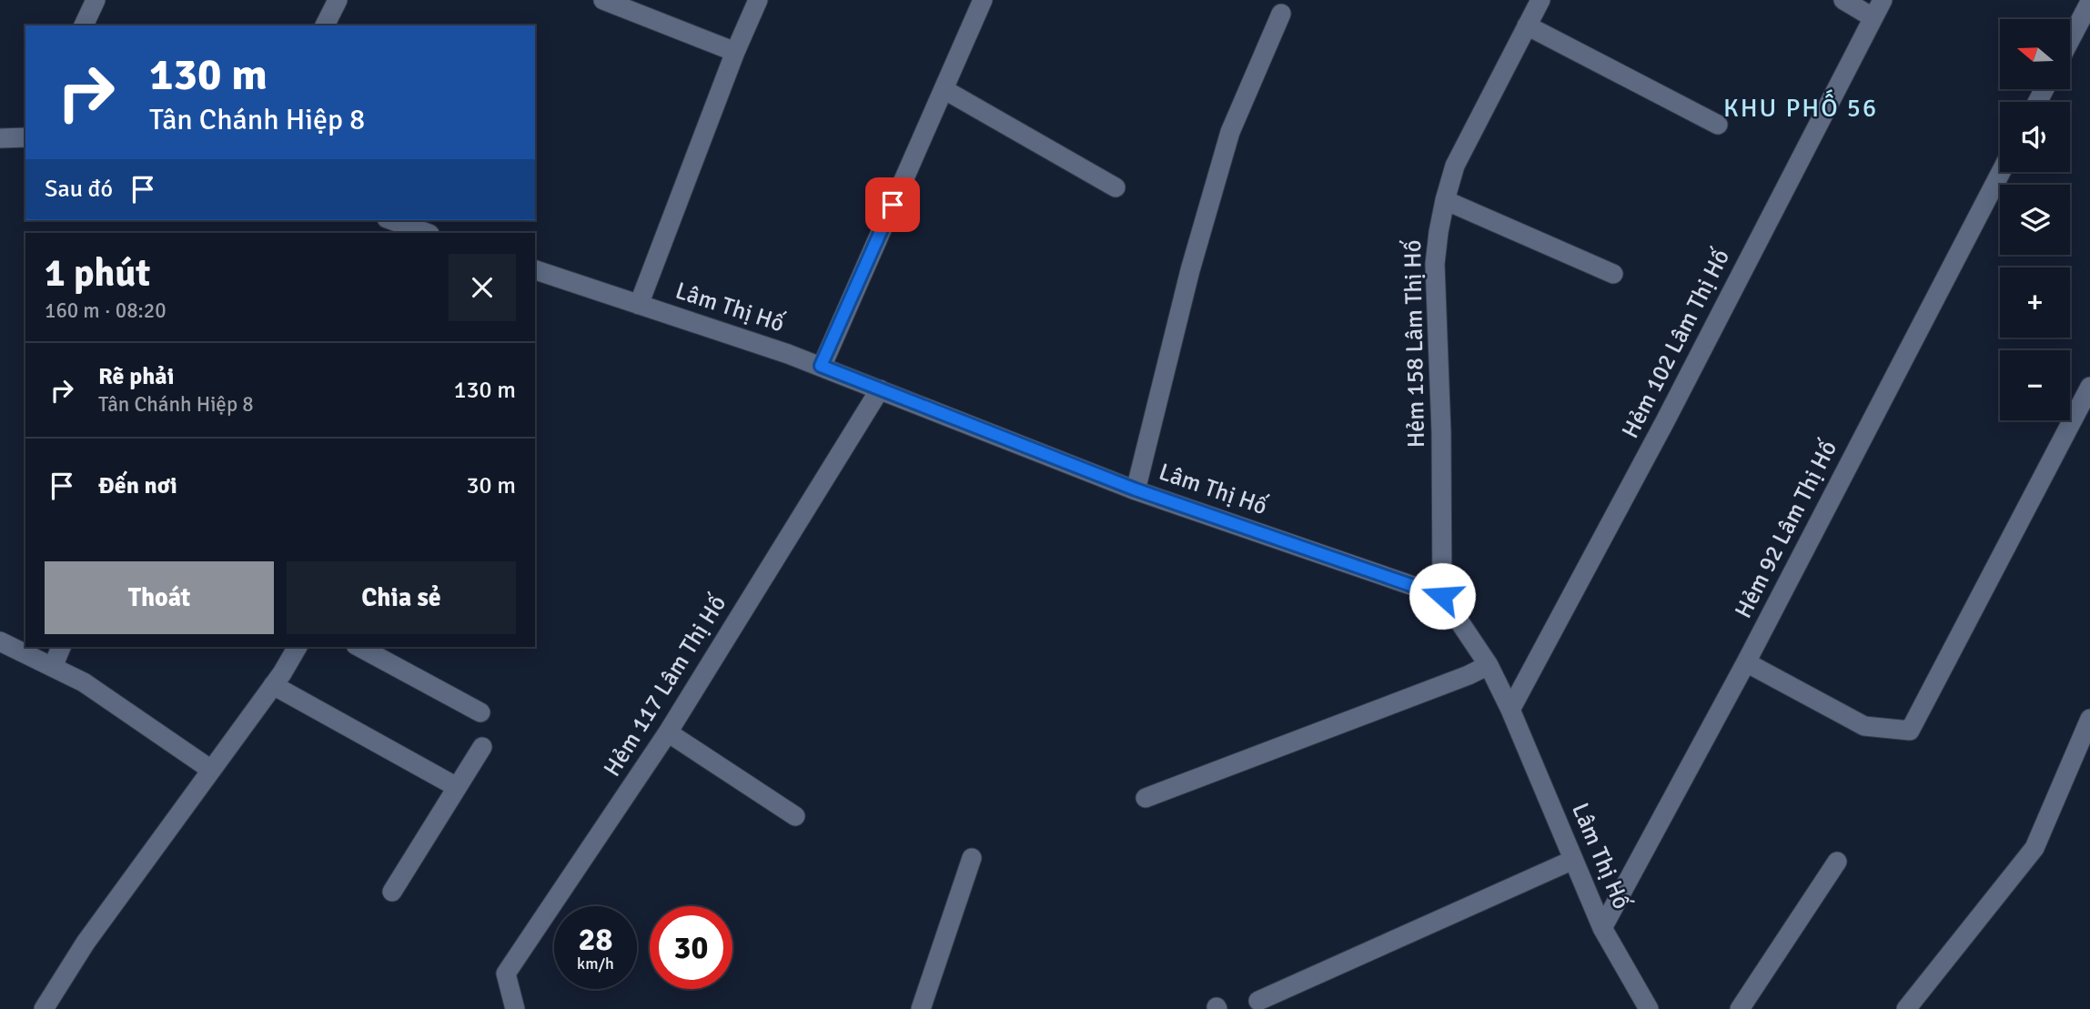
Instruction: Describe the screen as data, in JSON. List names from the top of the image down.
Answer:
{
  "streets": {
    "street": [
      "Lâm Thị Hố",
      "Hẻm 158 Lâm Thị Hố",
      "Hẻm 102 Lâm Thị Hố",
      "Hẻm 92 Lâm Thị Hố",
      "Hẻm 117 Lâm Thị Hố"
    ]
  },
  "crossings": [
    ["Lâm Thị Hố", "Hẻm 158 Lâm Thị Hố"],
    ["Lâm Thị Hố", "Hẻm 102 Lâm Thị Hố"],
    ["Lâm Thị Hố", "Hẻm 92 Lâm Thị Hố"],
    ["Lâm Thị Hố", "Hẻm 117 Lâm Thị Hố"]
  ],
  "districts": ["KHU PHỐ 56"],
  "north": "left",
  "page": {
    "map_buttons": ["+", "−"],
    "turn": ["130 m", "Tân Chánh Hiệp 8"],
    "then": "Sau đó",
    "heading": ["1 phút", "160 m · 08:20"],
    "list": [
      {
        "name": "Rẽ phải",
        "note": "Tân Chánh Hiệp 8",
        "value": "130 m"
      },
      {
        "name": "Đến nơi",
        "value": "30 m"
      }
    ],
    "buttons": ["Thoát", "Chia sẻ"],
    "speed": "28 km/h",
    "limit": "30"
  }
}
